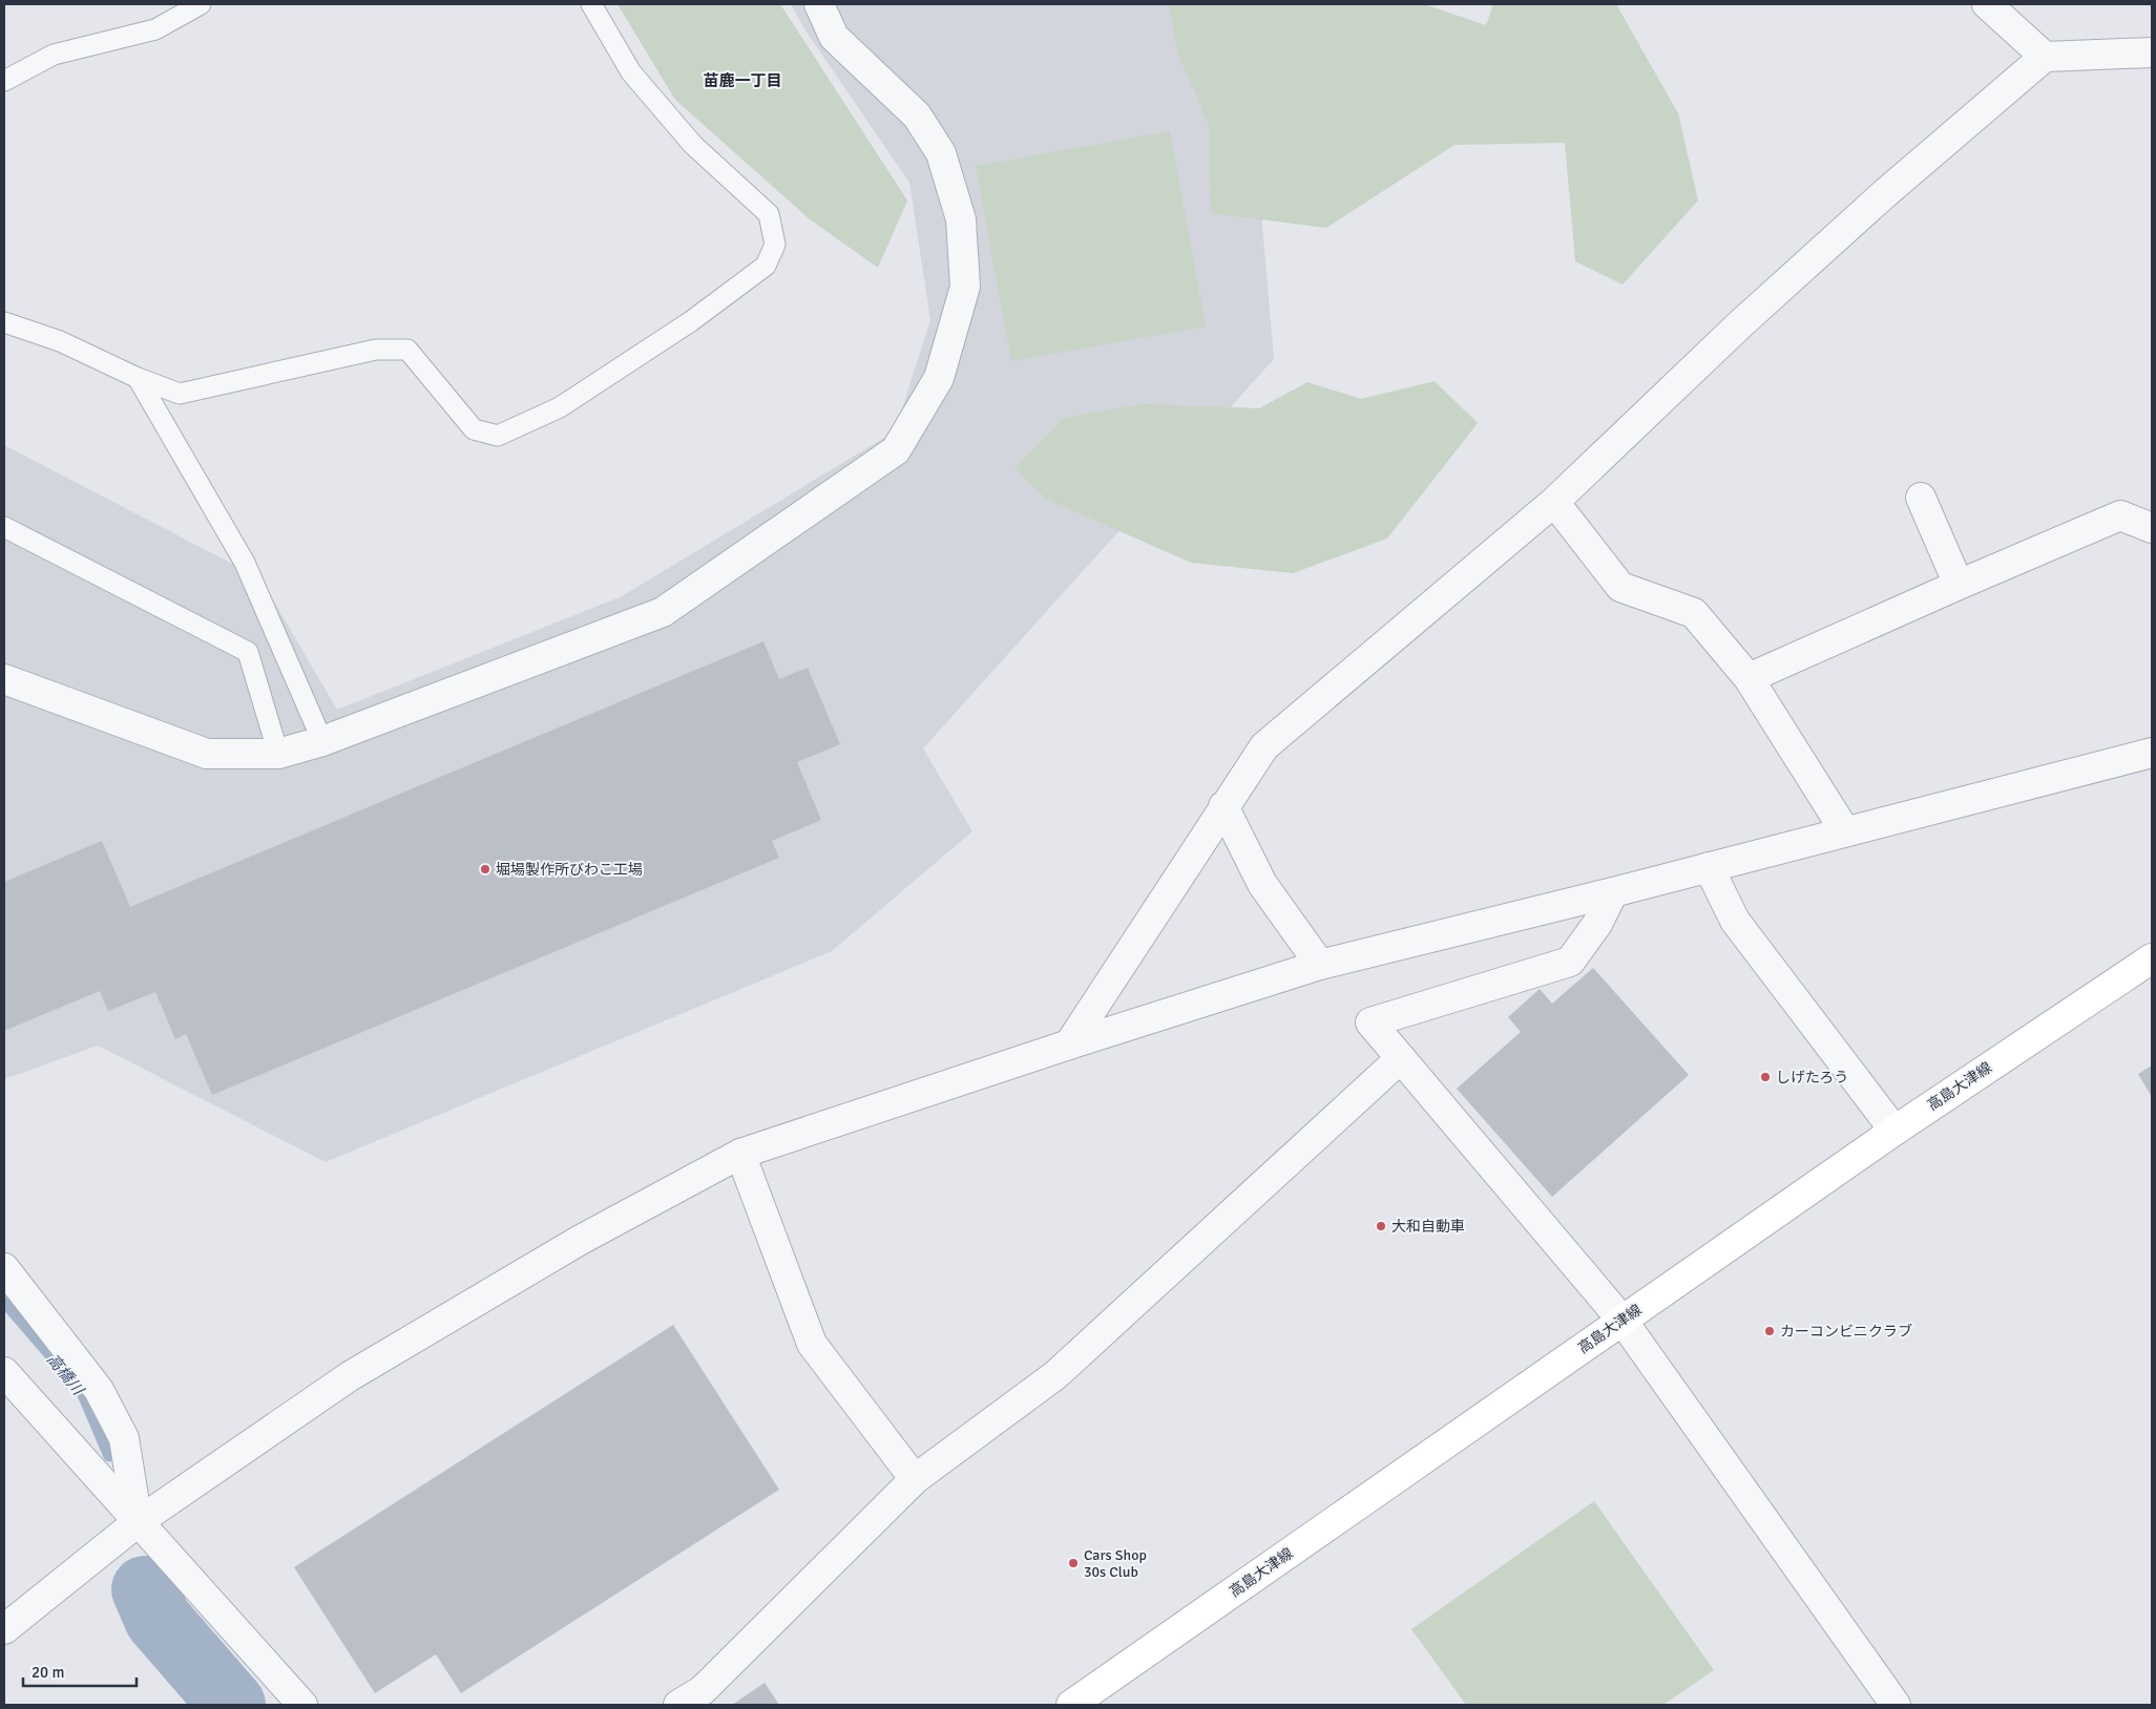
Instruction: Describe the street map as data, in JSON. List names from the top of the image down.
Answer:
{
  "streets": {
    "main road": ["高島大津線"]
  },
  "districts": ["苗鹿一丁目"],
  "water": ["高橋川"],
  "places": [
    "堀場製作所びわこ工場",
    "しげたろう",
    "大和自動車",
    "カーコンビニクラブ",
    "Cars Shop 30s Club"
  ],
  "scale_bar": "20 m"
}
